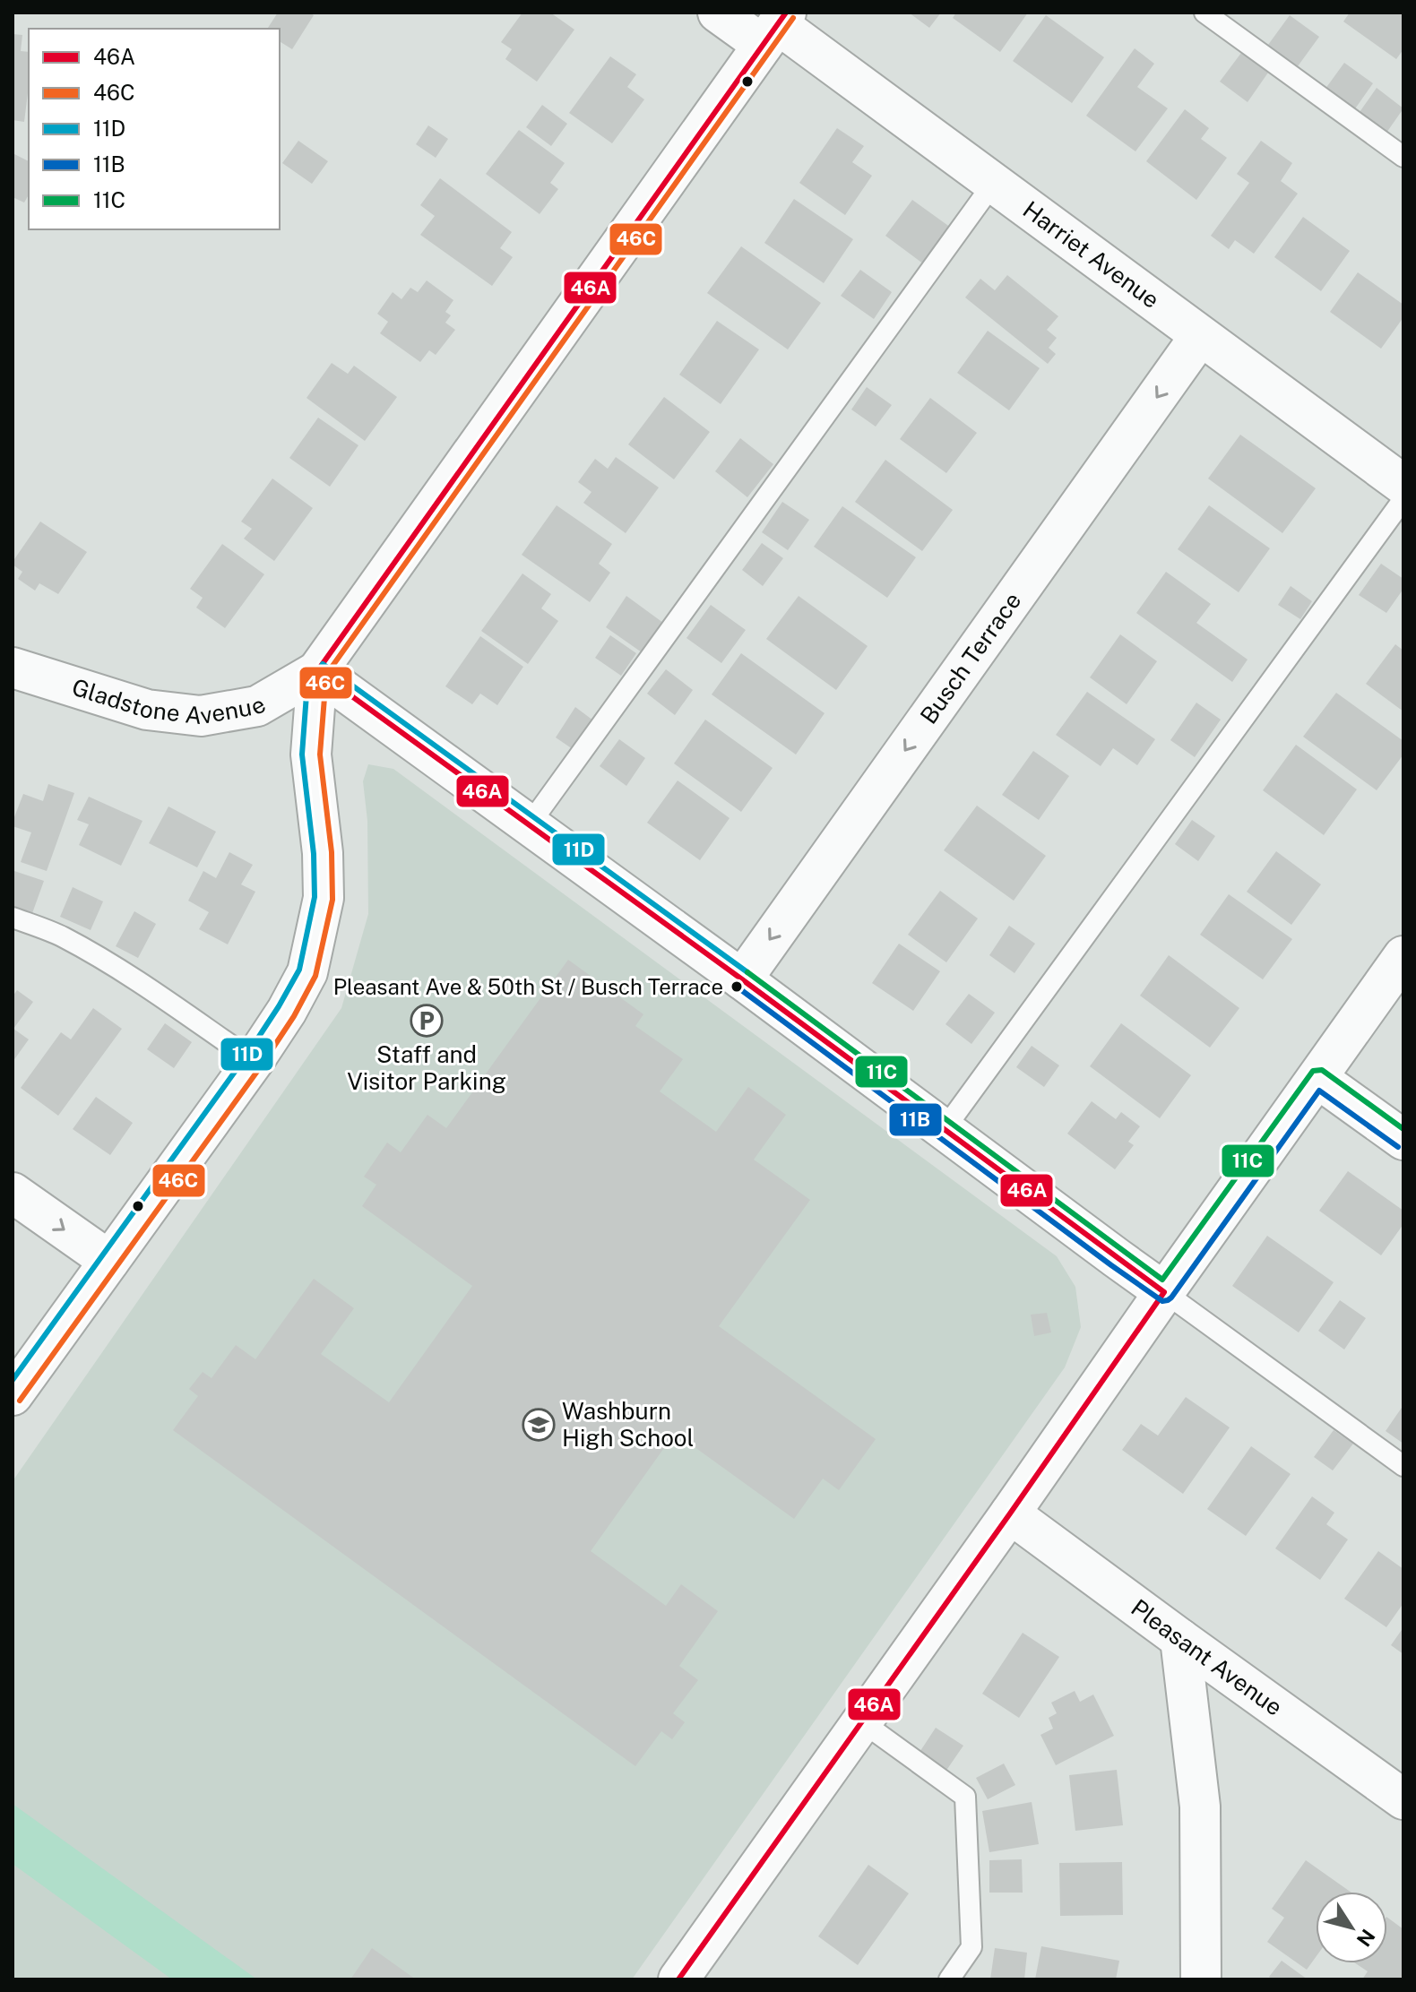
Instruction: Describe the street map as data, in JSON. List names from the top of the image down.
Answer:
{
  "streets": {
    "street": [
      "Harriet Avenue",
      "Busch Terrace",
      "Gladstone Avenue",
      "Pleasant Avenue"
    ]
  },
  "crossings": [
    ["Harriet Avenue", "Busch Terrace"]
  ],
  "one_way": ["Busch Terrace"],
  "places": {
    "other": ["Pleasant Ave & 50th St / Busch Terrace"],
    "parking": ["Staff and Visitor Parking"],
    "school or university": ["Washburn High School"]
  },
  "lines": [
    "transit line 46A",
    "transit line 46C",
    "transit line 11D",
    "transit line 11C",
    "transit line 11B"
  ],
  "legend": [
    "46A",
    "46C",
    "11D",
    "11B",
    "11C"
  ],
  "north": "bottom right"
}
